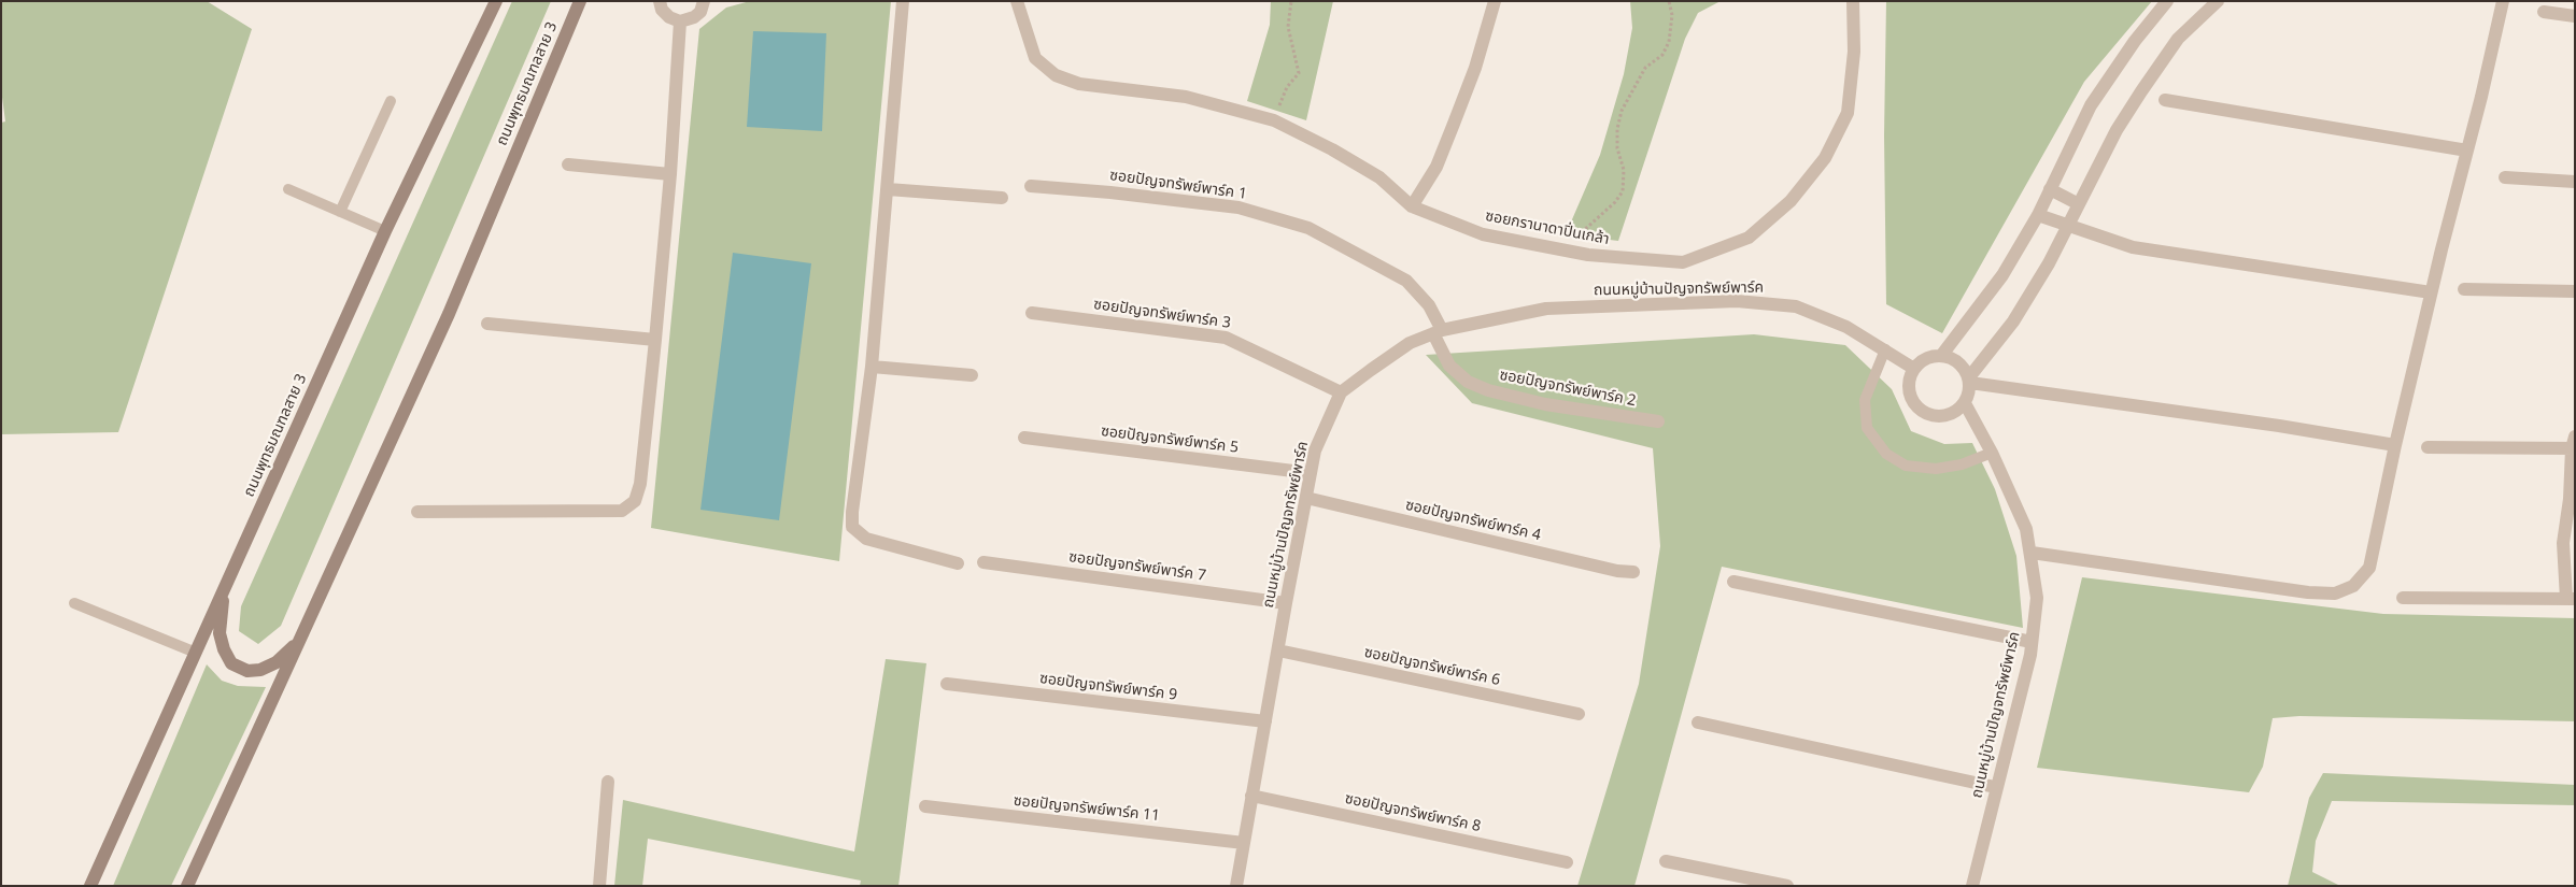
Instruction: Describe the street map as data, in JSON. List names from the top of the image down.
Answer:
{
  "streets": {
    "main road": ["ถนนพุทธมณฑลสาย 3"],
    "street": [
      "ซอยปัญจทรัพย์พาร์ค 1",
      "ซอยกรานาดาปิ่นเกล้า",
      "ถนนหมู่บ้านปัญจทรัพย์พาร์ค",
      "ซอยปัญจทรัพย์พาร์ค 3",
      "ซอยปัญจทรัพย์พาร์ค 2",
      "ซอยปัญจทรัพย์พาร์ค 5",
      "ซอยปัญจทรัพย์พาร์ค 4",
      "ซอยปัญจทรัพย์พาร์ค 7",
      "ซอยปัญจทรัพย์พาร์ค 6",
      "ซอยปัญจทรัพย์พาร์ค 9",
      "ซอยปัญจทรัพย์พาร์ค 11",
      "ซอยปัญจทรัพย์พาร์ค 8"
    ]
  },
  "crossings": [
    ["ซอยปัญจทรัพย์พาร์ค 1", "ถนนหมู่บ้านปัญจทรัพย์พาร์ค"],
    ["ซอยปัญจทรัพย์พาร์ค 1", "ซอยปัญจทรัพย์พาร์ค 2"],
    ["ถนนหมู่บ้านปัญจทรัพย์พาร์ค", "ซอยปัญจทรัพย์พาร์ค 3"],
    ["ถนนหมู่บ้านปัญจทรัพย์พาร์ค", "ซอยปัญจทรัพย์พาร์ค 2"],
    ["ถนนหมู่บ้านปัญจทรัพย์พาร์ค", "ซอยปัญจทรัพย์พาร์ค 5"],
    ["ถนนหมู่บ้านปัญจทรัพย์พาร์ค", "ซอยปัญจทรัพย์พาร์ค 4"],
    ["ถนนหมู่บ้านปัญจทรัพย์พาร์ค", "ซอยปัญจทรัพย์พาร์ค 7"],
    ["ถนนหมู่บ้านปัญจทรัพย์พาร์ค", "ซอยปัญจทรัพย์พาร์ค 6"],
    ["ถนนหมู่บ้านปัญจทรัพย์พาร์ค", "ซอยปัญจทรัพย์พาร์ค 9"],
    ["ถนนหมู่บ้านปัญจทรัพย์พาร์ค", "ซอยปัญจทรัพย์พาร์ค 11"],
    ["ถนนหมู่บ้านปัญจทรัพย์พาร์ค", "ซอยปัญจทรัพย์พาร์ค 8"]
  ]
}
